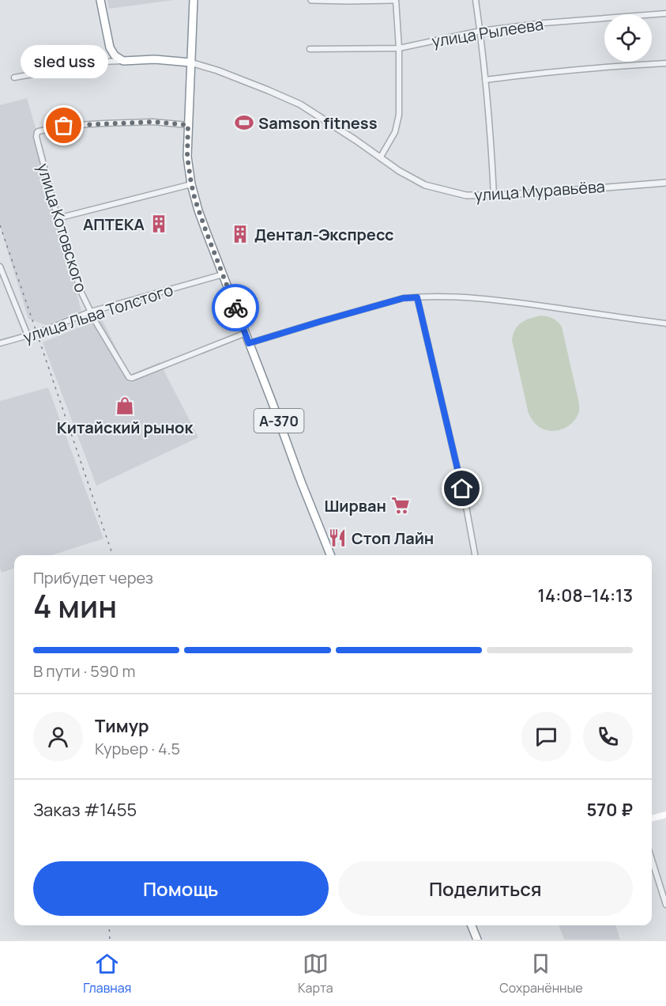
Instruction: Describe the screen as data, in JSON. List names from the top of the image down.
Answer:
{
  "streets": {
    "highway": ["А-370"],
    "street": [
      "улица Рылеева",
      "улица Муравьёва",
      "улица Котовского",
      "улица Льва Толстого"
    ]
  },
  "crossings": [
    ["улица Муравьёва", "А-370"],
    ["улица Котовского", "улица Льва Толстого"],
    ["улица Котовского", "А-370"],
    ["улица Льва Толстого", "А-370"]
  ],
  "places": {
    "sports": ["Samson fitness"],
    "other": ["sled uss"],
    "building": ["АПТЕКА", "Дентал-Экспресс"],
    "shop": ["Китайский рынок"],
    "supermarket": ["Ширван"],
    "restaurant": ["Стоп Лайн"]
  },
  "page": {
    "bubble": "sled uss",
    "heading": ["4 мин", "Прибудет через", "14:08–14:13"],
    "panel": [
      "Тимур",
      "Курьер · 4.5",
      "Заказ #1455",
      "570 ₽"
    ],
    "bar": "В пути · 590 m",
    "buttons": ["Помощь", "Поделиться"],
    "tabs": ["Главная", "Карта", "Сохранённые"]
  }
}
